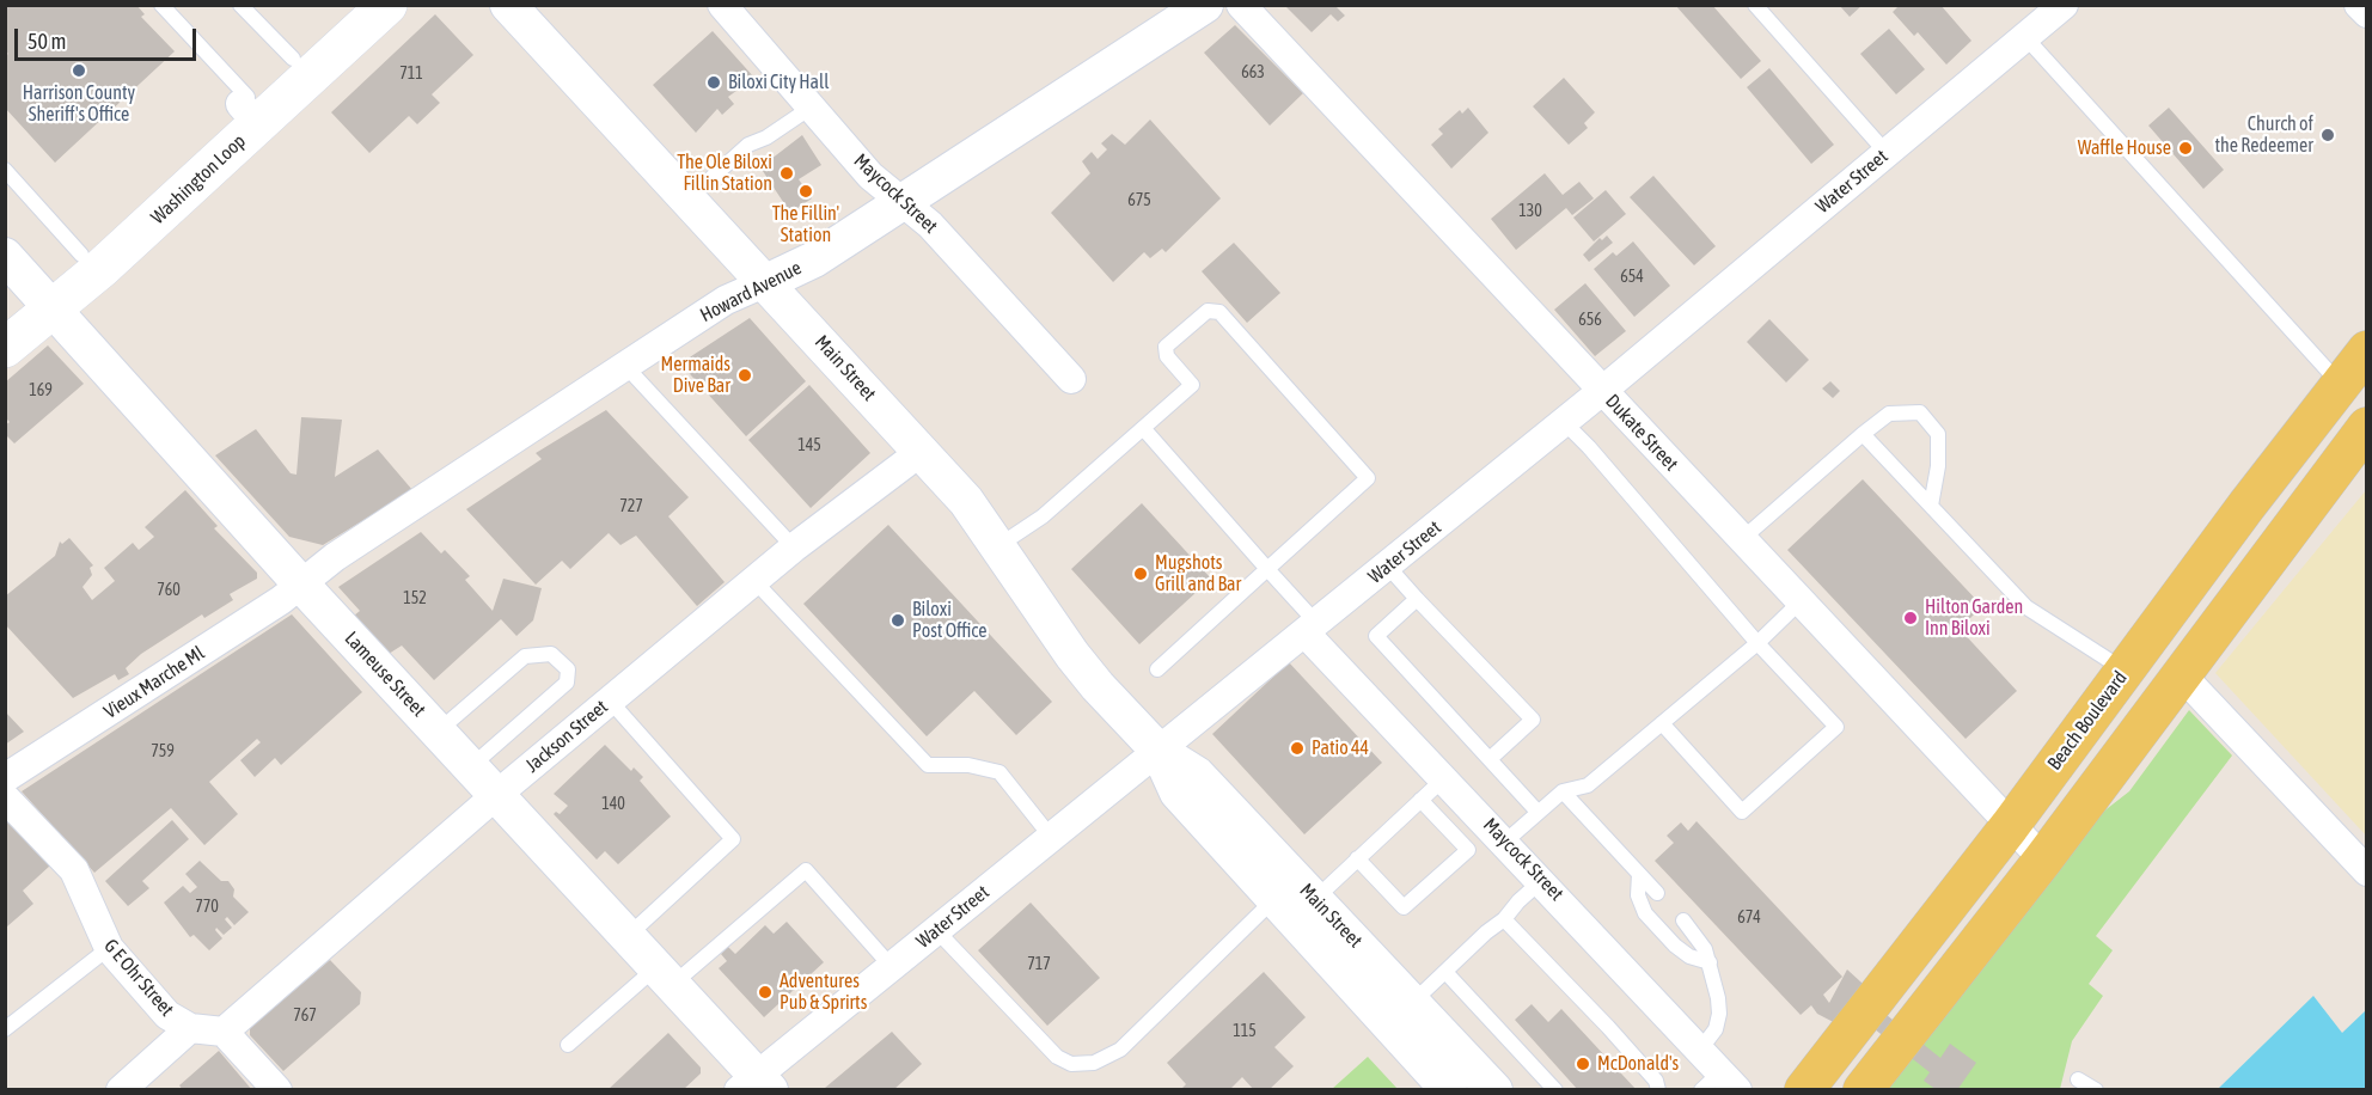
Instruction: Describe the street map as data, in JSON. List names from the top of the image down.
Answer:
{
  "streets": {
    "main road": ["Washington Loop", "Beach Boulevard"],
    "street": [
      "Water Street",
      "Maycock Street",
      "Howard Avenue",
      "Main Street",
      "Dukate Street",
      "Lameuse Street",
      "Vieux Marche Ml",
      "Jackson Street",
      "G E Ohr Street"
    ]
  },
  "crossings": [
    ["Washington Loop", "Lameuse Street"],
    ["Water Street", "Maycock Street"],
    ["Water Street", "Main Street"],
    ["Water Street", "Dukate Street"],
    ["Water Street", "Lameuse Street"],
    ["Maycock Street", "Howard Avenue"],
    ["Howard Avenue", "Main Street"],
    ["Howard Avenue", "Lameuse Street"],
    ["Howard Avenue", "Vieux Marche Ml"],
    ["Main Street", "Jackson Street"],
    ["Dukate Street", "Beach Boulevard"],
    ["Lameuse Street", "Vieux Marche Ml"],
    ["Lameuse Street", "Jackson Street"],
    ["Jackson Street", "G E Ohr Street"]
  ],
  "places": [
    "Harrison County Sheriff's Office",
    "Biloxi City Hall",
    "Church of the Redeemer",
    "Waffle House",
    "The Ole Biloxi Fillin Station",
    "The Fillin' Station",
    "Mermaids Dive Bar",
    "Mugshots Grill and Bar",
    "Hilton Garden Inn Biloxi",
    "Biloxi Post Office",
    "Patio 44",
    "Adventures Pub & Sprirts",
    "McDonald's"
  ],
  "house_numbers": [
    "663",
    "711",
    "675",
    "130",
    "654",
    "656",
    "169",
    "145",
    "727",
    "760",
    "152",
    "759",
    "140",
    "770",
    "674",
    "717",
    "767",
    "115"
  ],
  "scale_bar": "50 m"
}
